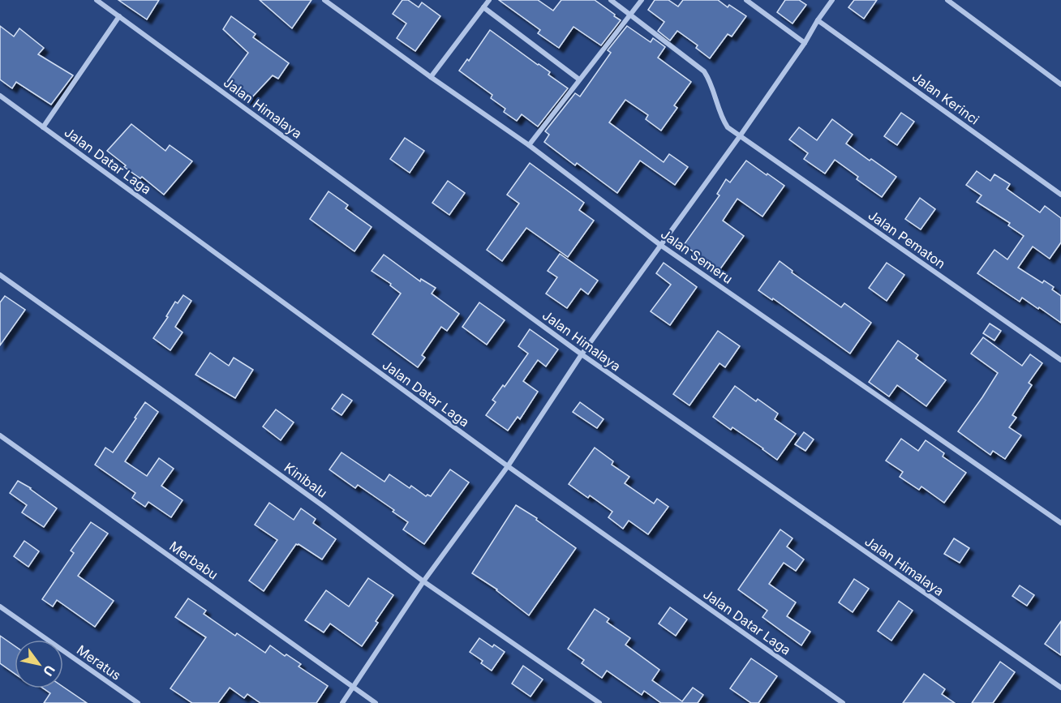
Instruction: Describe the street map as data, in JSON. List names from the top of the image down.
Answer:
{
  "streets": {
    "street": [
      "Jalan Kerinci",
      "Jalan Himalaya",
      "Jalan Datar Laga",
      "Jalan Pematon",
      "Jalan Semeru",
      "Kinibalu",
      "Merbabu",
      "Meratus"
    ]
  },
  "north": "bottom right"
}
